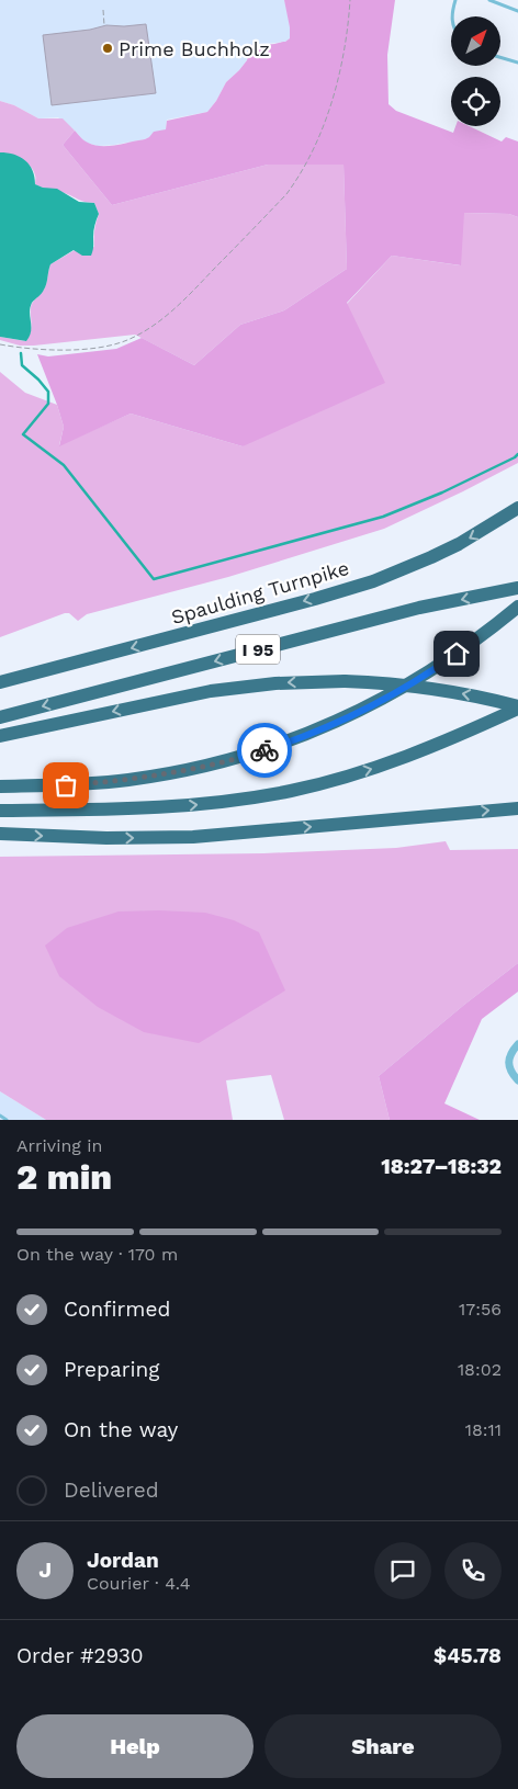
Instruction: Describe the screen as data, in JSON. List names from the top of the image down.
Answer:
{
  "streets": {
    "highway": ["Spaulding Turnpike", "I 95"]
  },
  "places": ["Prime Buchholz"],
  "north": "top right",
  "page": {
    "heading": ["2 min", "Arriving in", "18:27–18:32"],
    "panel": [
      "Jordan",
      "Courier · 4.4",
      "Order #2930",
      "$45.78"
    ],
    "bar": "On the way · 170 m",
    "list": [
      ["Confirmed", "17:56"],
      ["Preparing", "18:02"],
      ["On the way", "18:11"],
      "Delivered"
    ],
    "round": "J",
    "buttons": ["Help", "Share"]
  }
}
